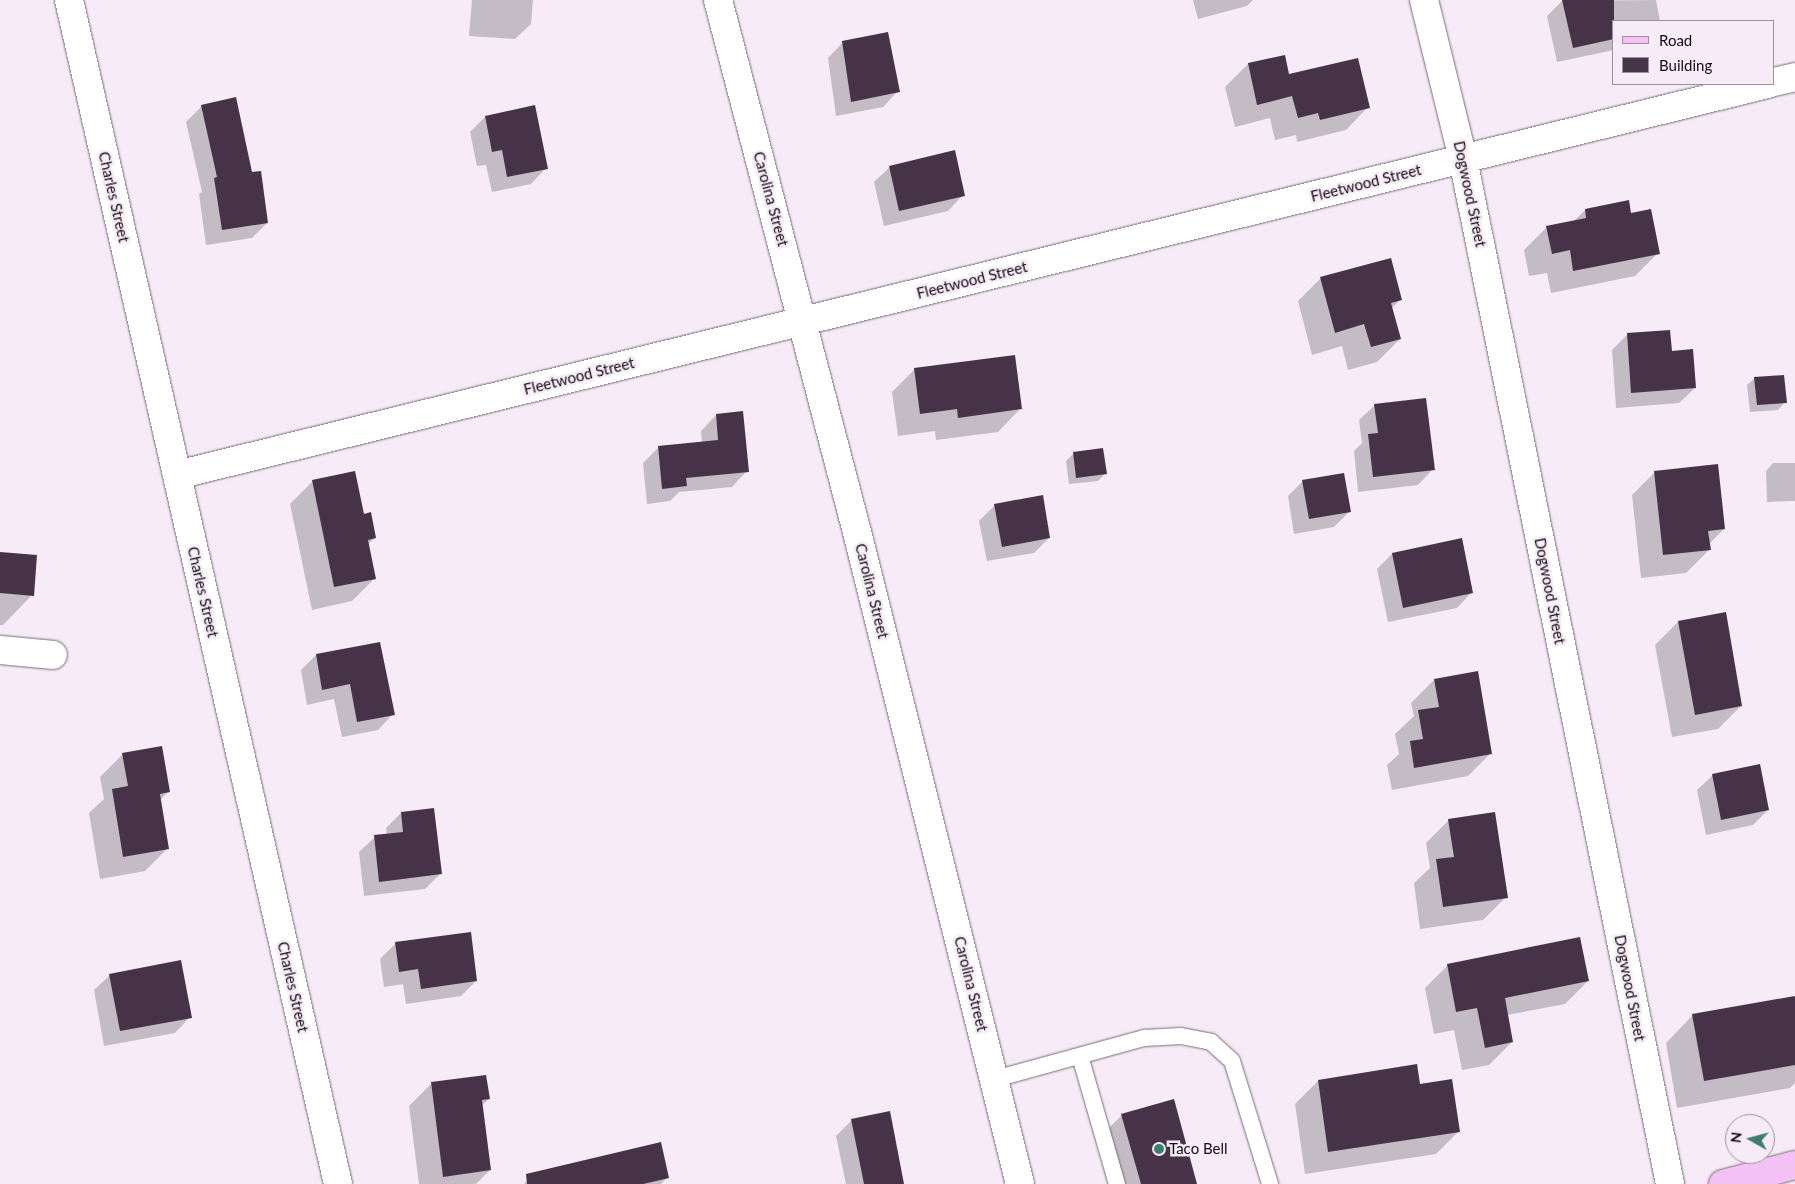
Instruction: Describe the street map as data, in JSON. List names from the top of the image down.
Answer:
{
  "streets": {
    "street": [
      "Fleetwood Street",
      "Dogwood Street",
      "Charles Street",
      "Carolina Street"
    ]
  },
  "crossings": [
    ["Fleetwood Street", "Dogwood Street"],
    ["Fleetwood Street", "Charles Street"],
    ["Fleetwood Street", "Carolina Street"]
  ],
  "places": ["Taco Bell"],
  "legend": ["Road", "Building"],
  "north": "left"
}
